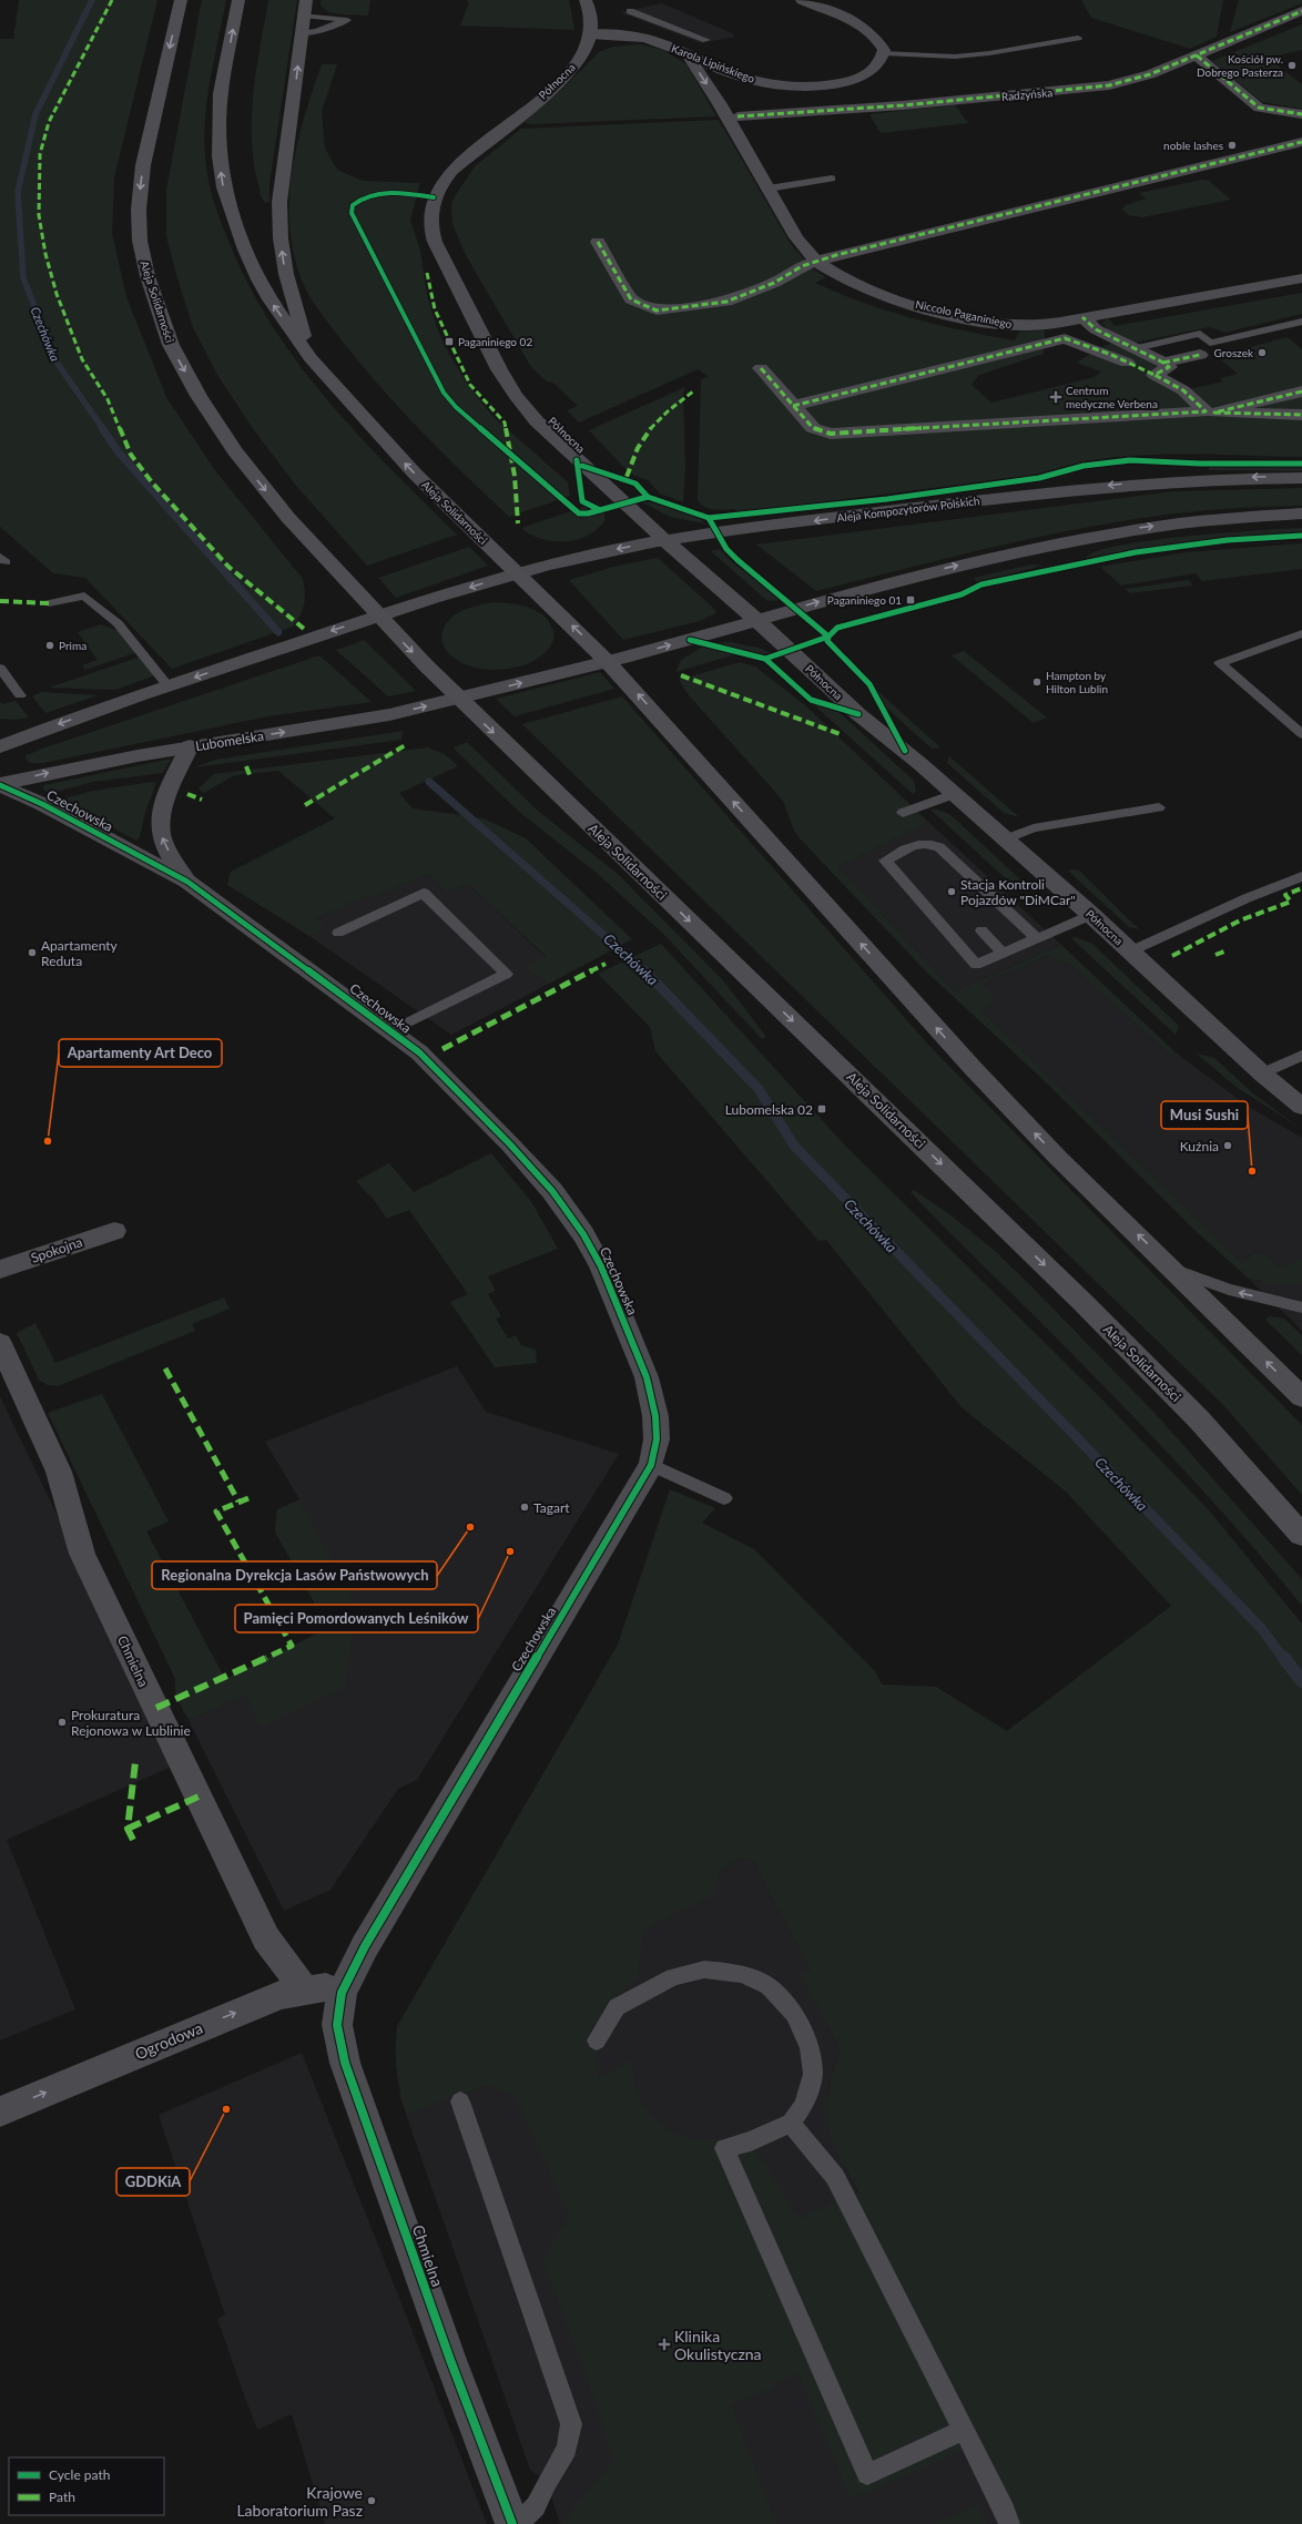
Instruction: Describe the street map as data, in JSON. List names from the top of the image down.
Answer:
{
  "streets": {
    "main road": ["Aleja Solidarności"],
    "street": [
      "Karola Lipińskiego",
      "Północna",
      "Radzyńska",
      "Niccolo Paganiniego",
      "Aleja Kompozytorów Polskich",
      "Lubomelska",
      "Czechowska",
      "Spokojna",
      "Chmielna",
      "Ogrodowa"
    ]
  },
  "crossings": [
    ["Karola Lipińskiego", "Północna"],
    ["Karola Lipińskiego", "Niccolo Paganiniego"],
    ["Północna", "Aleja Kompozytorów Polskich"],
    ["Aleja Solidarności", "Aleja Kompozytorów Polskich"],
    ["Aleja Solidarności", "Lubomelska"],
    ["Lubomelska", "Czechowska"],
    ["Czechowska", "Chmielna"],
    ["Czechowska", "Ogrodowa"],
    ["Chmielna", "Ogrodowa"]
  ],
  "one_way": ["Ogrodowa"],
  "water": ["Czechówka"],
  "places": {
    "other": [
      "Kościół pw. Dobrego Pasterza",
      "noble lashes",
      "Groszek",
      "Prima",
      "Hampton by Hilton Lublin",
      "Stacja Kontroli Pojazdów \"DiMCar\"",
      "Apartamenty Reduta",
      "Apartamenty Art Deco",
      "Kuźnia",
      "Musi Sushi",
      "Tagart",
      "Regionalna Dyrekcja Lasów Państwowych",
      "Pamięci Pomordowanych Leśników",
      "Prokuratura Rejonowa w Lublinie",
      "GDDKiA",
      "Krajowe Laboratorium Pasz"
    ],
    "transit": ["Paganiniego 02", "Paganiniego 01", "Lubomelska 02"],
    "health": ["Centrum medyczne Verbena", "Klinika Okulistyczna"]
  },
  "legend": ["Cycle path", "Path"]
}
